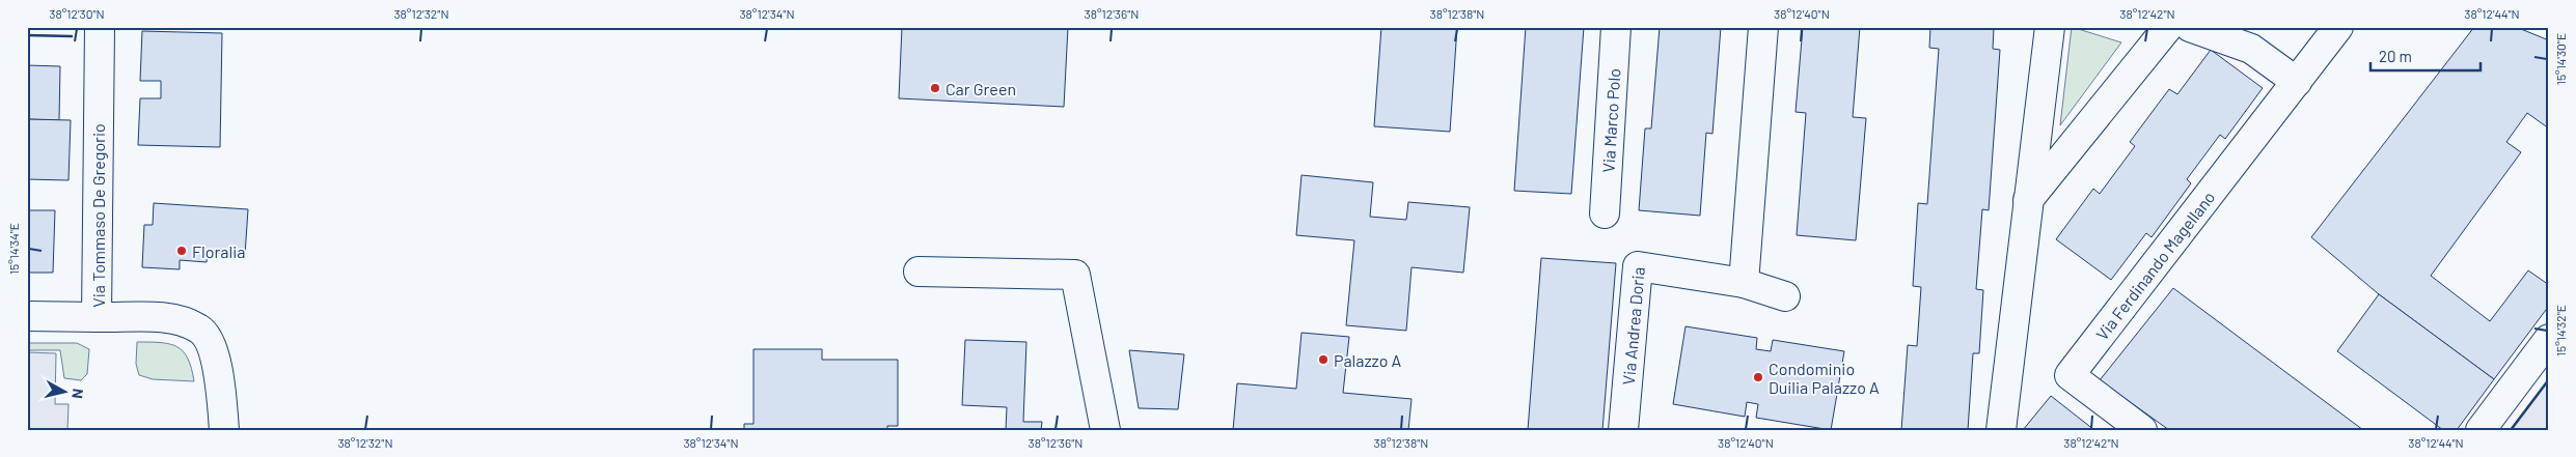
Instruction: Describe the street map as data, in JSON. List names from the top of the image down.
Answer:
{
  "streets": {
    "street": [
      "Via Marco Polo",
      "Via Tommaso De Gregorio",
      "Via Ferdinando Magellano",
      "Via Andrea Doria"
    ]
  },
  "places": [
    "Car Green",
    "Floralia",
    "Palazzo A",
    "Condominio Duilia Palazzo A"
  ],
  "scale_bar": "20 m",
  "north": "right",
  "coordinates": [
    "38°12'30\"N",
    "38°12'32\"N",
    "38°12'34\"N",
    "38°12'36\"N",
    "38°12'38\"N",
    "38°12'40\"N",
    "38°12'42\"N",
    "38°12'44\"N",
    "15°14'30\"E",
    "15°14'34\"E",
    "15°14'32\"E"
  ]
}
